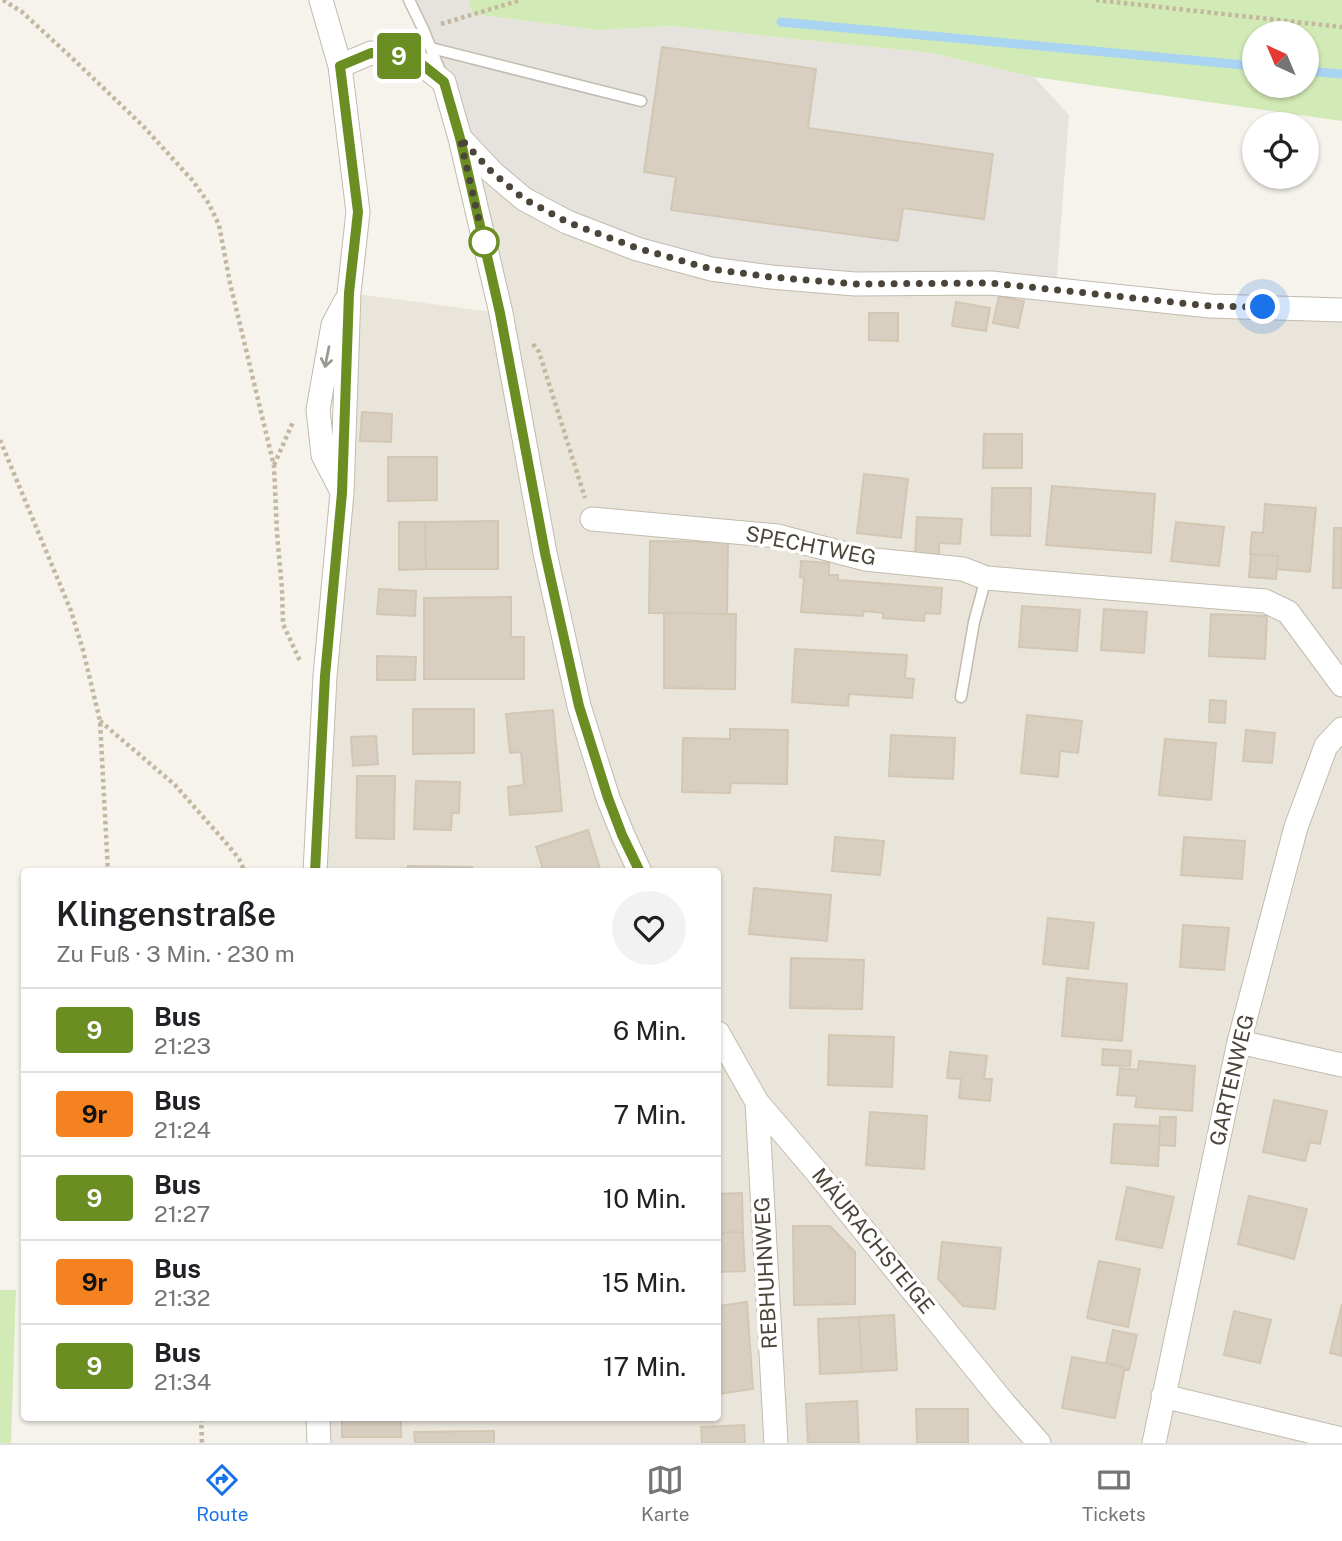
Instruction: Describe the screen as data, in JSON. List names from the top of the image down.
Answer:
{
  "streets": {
    "street": [
      "SPECHTWEG",
      "GARTENWEG",
      "MÄURACHSTEIGE",
      "REBHUHNWEG"
    ]
  },
  "crossings": [
    ["MÄURACHSTEIGE", "REBHUHNWEG"]
  ],
  "lines": ["bus line 9"],
  "north": "top left",
  "page": {
    "on_map": "9",
    "heading": ["Klingenstraße", "Zu Fuß · 3 Min. · 230 m"],
    "list": [
      {
        "mark": "9",
        "name": "Bus",
        "note": "21:23",
        "value": "6 Min."
      },
      {
        "mark": "9r",
        "name": "Bus",
        "note": "21:24",
        "value": "7 Min."
      },
      {
        "mark": "9",
        "name": "Bus",
        "note": "21:27",
        "value": "10 Min."
      },
      {
        "mark": "9r",
        "name": "Bus",
        "note": "21:32",
        "value": "15 Min."
      },
      {
        "mark": "9",
        "name": "Bus",
        "note": "21:34",
        "value": "17 Min."
      }
    ],
    "tabs": ["Route", "Karte", "Tickets"]
  }
}
